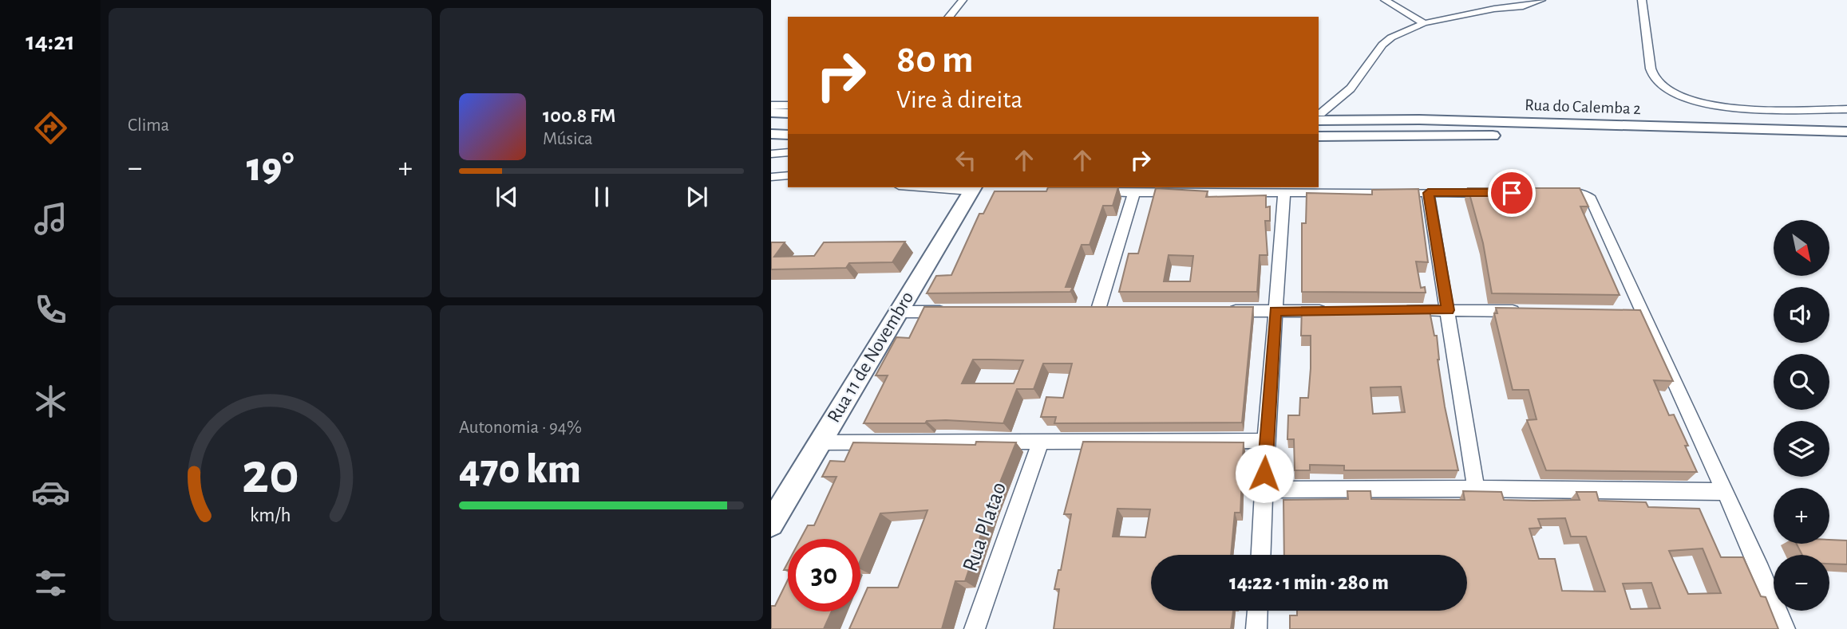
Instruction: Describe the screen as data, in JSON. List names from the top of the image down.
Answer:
{
  "streets": {
    "main road": ["Rua do Calemba 2", "Rua 11 de Novembro"],
    "street": ["Rua Platao"]
  },
  "north": "bottom right",
  "page": {
    "tabs": "14:21",
    "tile": [
      "Clima",
      ["Autonomia · 94%", "470 km"]
    ],
    "turn": ["80 m", "Vire à direita"],
    "song": ["100.8 FM", "Música"],
    "heat": ["−", "19°", "+"],
    "map_buttons": ["+", "−"],
    "limit": "30",
    "trip": "14:22 · 1 min · 280 m",
    "gauge": ["20", "km/h"]
  }
}
